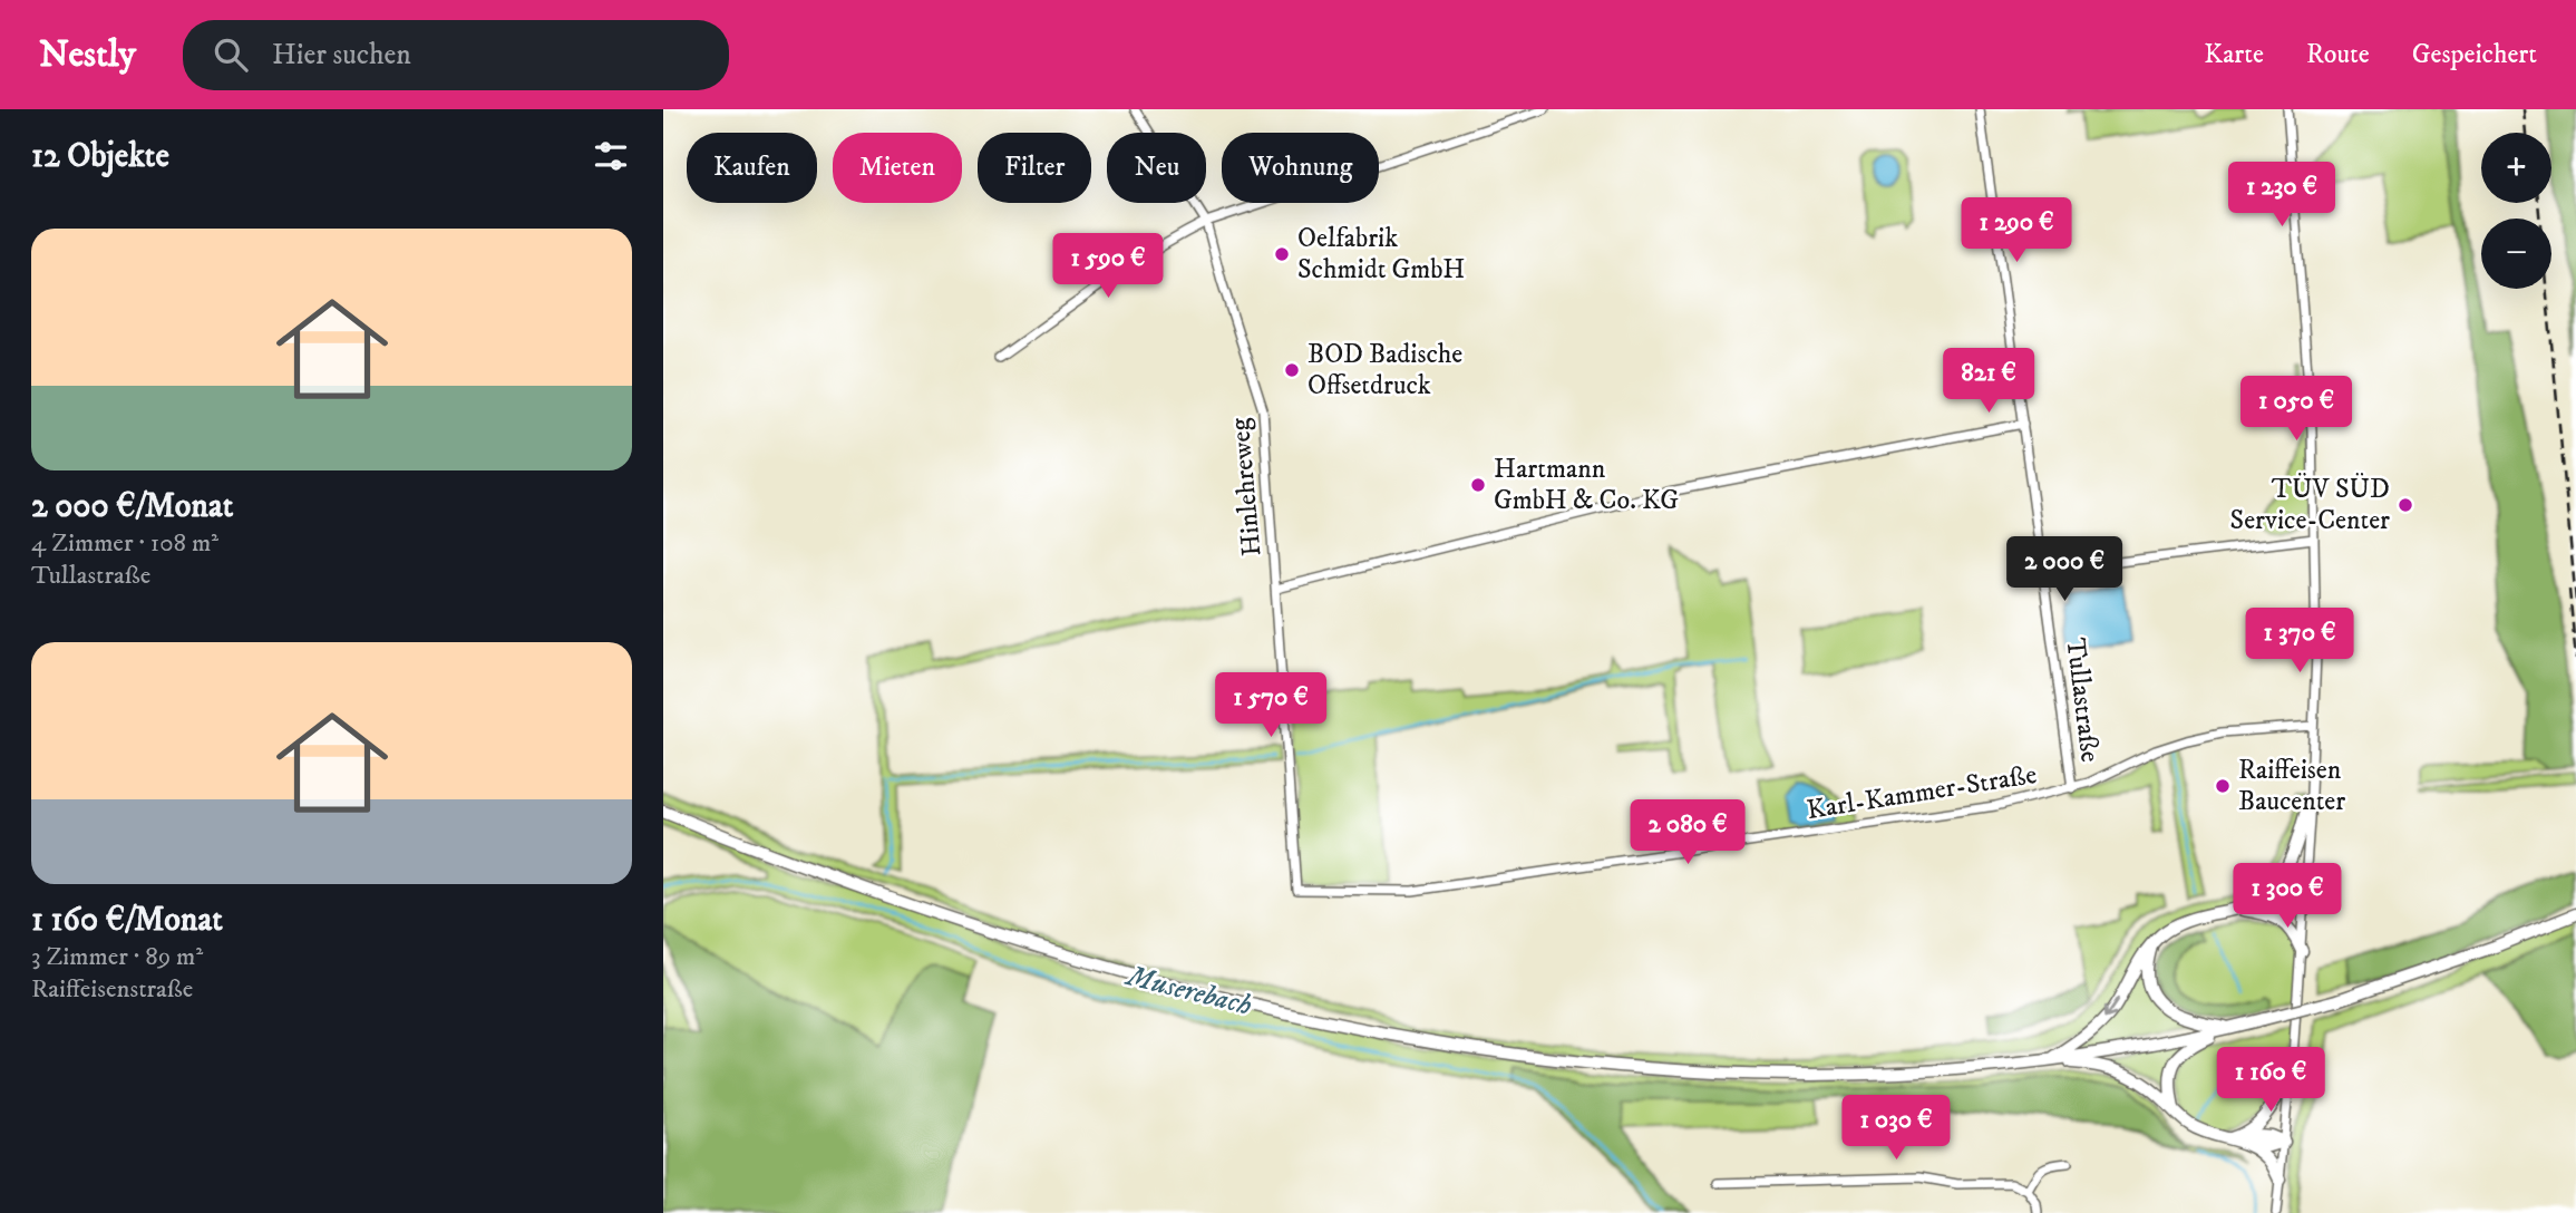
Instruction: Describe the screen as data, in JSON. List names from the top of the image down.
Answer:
{
  "streets": {
    "street": ["Hinlehreweg", "Tullastraße", "Karl-Kammer-Straße"]
  },
  "crossings": [
    ["Hinlehreweg", "Karl-Kammer-Straße"],
    ["Tullastraße", "Karl-Kammer-Straße"]
  ],
  "water": ["Muserebach"],
  "places": [
    "Oelfabrik Schmidt GmbH",
    "BOD Badische Offsetdruck",
    "Hartmann GmbH & Co. KG",
    "TÜV SÜD Service-Center",
    "Raiffeisen Baucenter"
  ],
  "page": {
    "header": "Nestly",
    "search": "Hier suchen",
    "nav": ["Karte", "Route", "Gespeichert"],
    "heading": "12 Objekte",
    "map_buttons": ["+", "−"],
    "chip": [
      "Kaufen",
      "Mieten",
      "Filter",
      "Neu",
      "Wohnung"
    ],
    "price": [
      "1 230 €",
      "1 290 €",
      "1 590 €",
      "821 €",
      "1 050 €",
      "2 000 €",
      "1 370 €",
      "1 570 €",
      "2 080 €",
      "1 300 €",
      "1 160 €",
      "1 030 €"
    ],
    "list": [
      {
        "name": "2 000 €/Monat",
        "note": "4 Zimmer · 108 m² · Tullastraße"
      },
      {
        "name": "1 160 €/Monat",
        "note": "3 Zimmer · 89 m² · Raiffeisenstraße"
      }
    ]
  }
}
